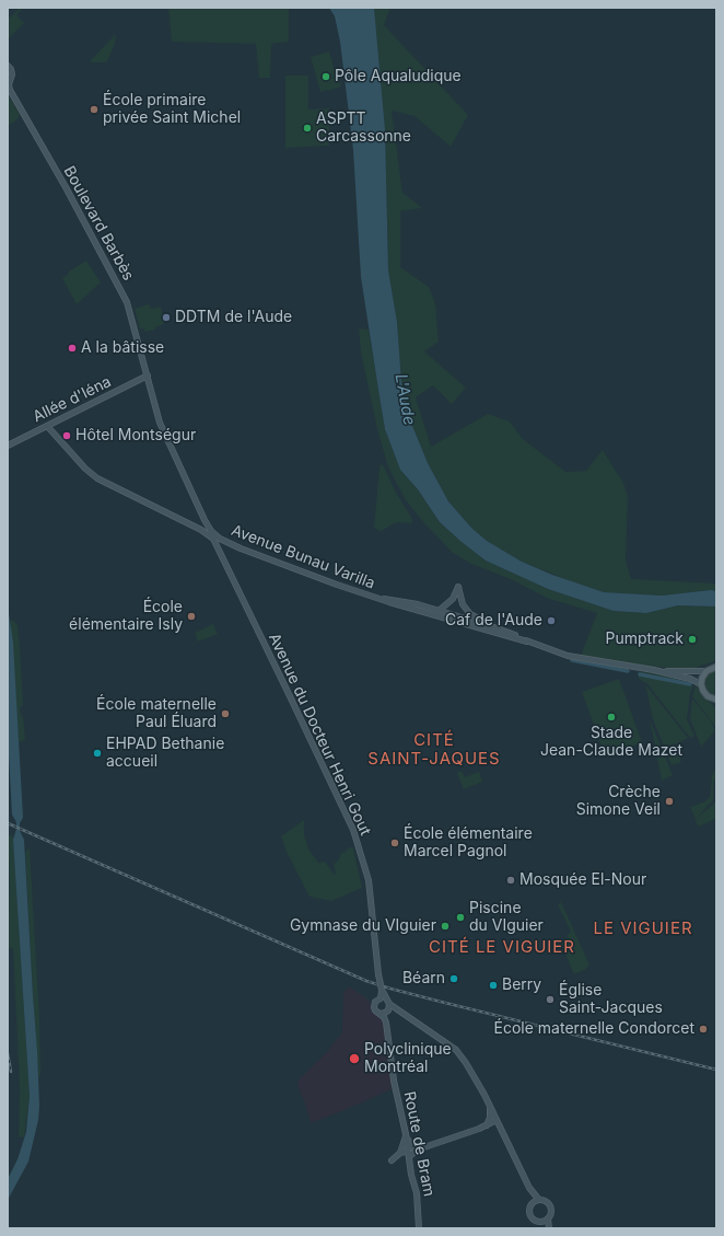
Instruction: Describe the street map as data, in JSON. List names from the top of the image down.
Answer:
{
  "streets": {
    "main road": [
      "Boulevard Barbès",
      "Allée d'Iéna",
      "Avenue Bunau Varilla",
      "Avenue du Docteur Henri Gout",
      "Route de Bram"
    ]
  },
  "crossings": [
    ["Boulevard Barbès", "Allée d'Iéna"],
    ["Allée d'Iéna", "Avenue Bunau Varilla"],
    ["Avenue Bunau Varilla", "Avenue du Docteur Henri Gout"],
    ["Avenue du Docteur Henri Gout", "Route de Bram"]
  ],
  "districts": ["CITÉ SAINT-JAQUES", "LE VIGUIER", "CITÉ LE VIGUIER"],
  "water": ["L'Aude"],
  "places": [
    "Pôle Aqualudique",
    "École primaire privée Saint Michel",
    "ASPTT Carcassonne",
    "DDTM de l'Aude",
    "A la bâtisse",
    "Hôtel Montségur",
    "École élémentaire Isly",
    "Caf de l'Aude",
    "Pumptrack",
    "École maternelle Paul Éluard",
    "Stade Jean-Claude Mazet",
    "EHPAD Bethanie accueil",
    "Crèche Simone Veil",
    "École élémentaire Marcel Pagnol",
    "Mosquée El-Nour",
    "Piscine du VIguier",
    "Gymnase du VIguier",
    "Béarn",
    "Berry",
    "Église Saint-Jacques",
    "École maternelle Condorcet",
    "Polyclinique Montréal"
  ]
}
